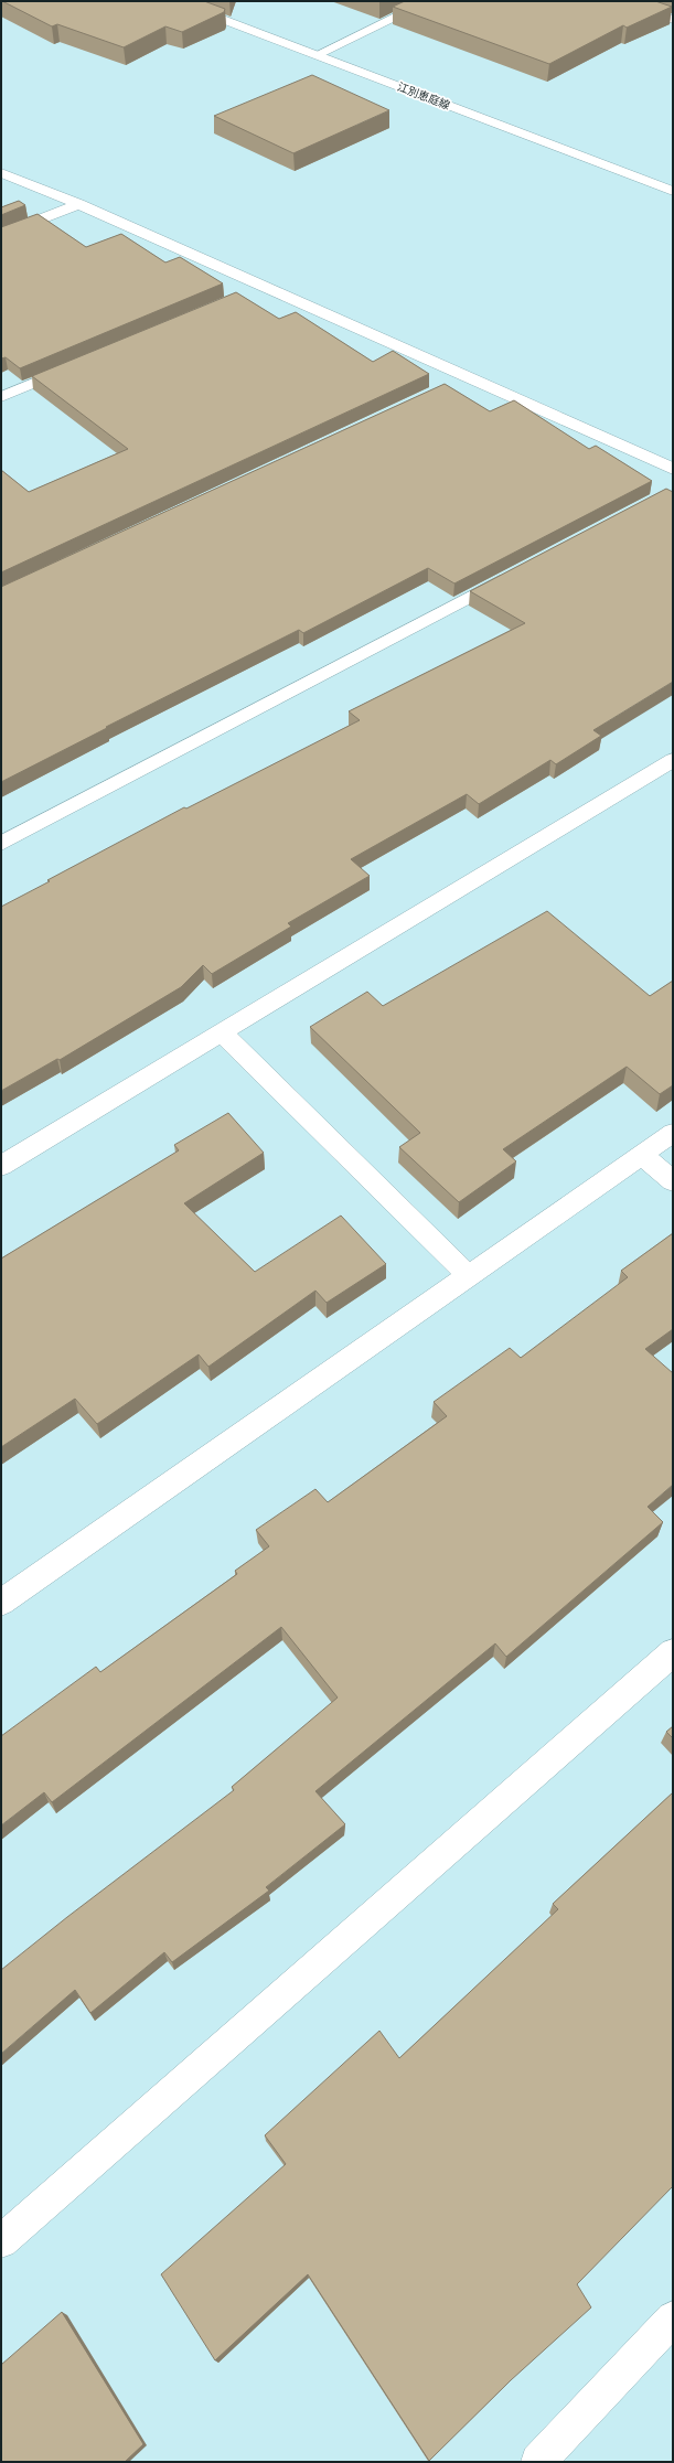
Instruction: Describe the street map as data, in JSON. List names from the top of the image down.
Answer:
{
  "streets": {
    "street": ["江別恵庭線"]
  }
}
